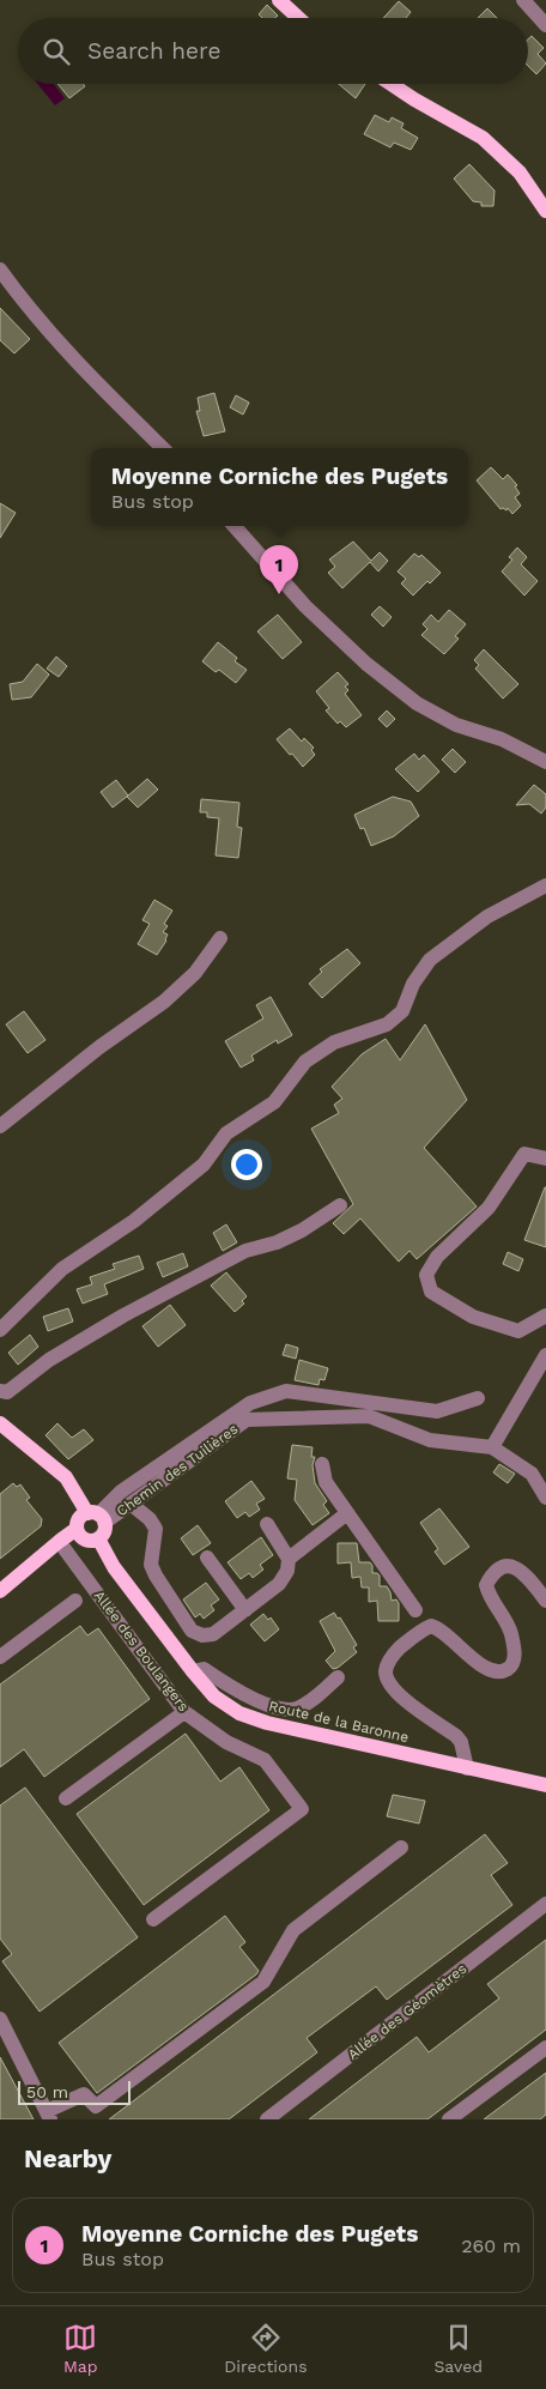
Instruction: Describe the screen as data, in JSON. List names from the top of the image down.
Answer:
{
  "streets": {
    "main road": ["Route de la Baronne"],
    "street": ["Chemin des Tuilières", "Allée des Boulangers", "Allée des Géomètres"]
  },
  "scale_bar": "50 m",
  "page": {
    "search": "Search here",
    "popup": ["Moyenne Corniche des Pugets", "Bus stop"],
    "pins": "1",
    "scale": "50 m",
    "heading": "Nearby",
    "list": [
      {
        "mark": "1",
        "name": "Moyenne Corniche des Pugets",
        "note": "Bus stop",
        "value": "260 m"
      }
    ],
    "nav": ["Map", "Directions", "Saved"]
  }
}
